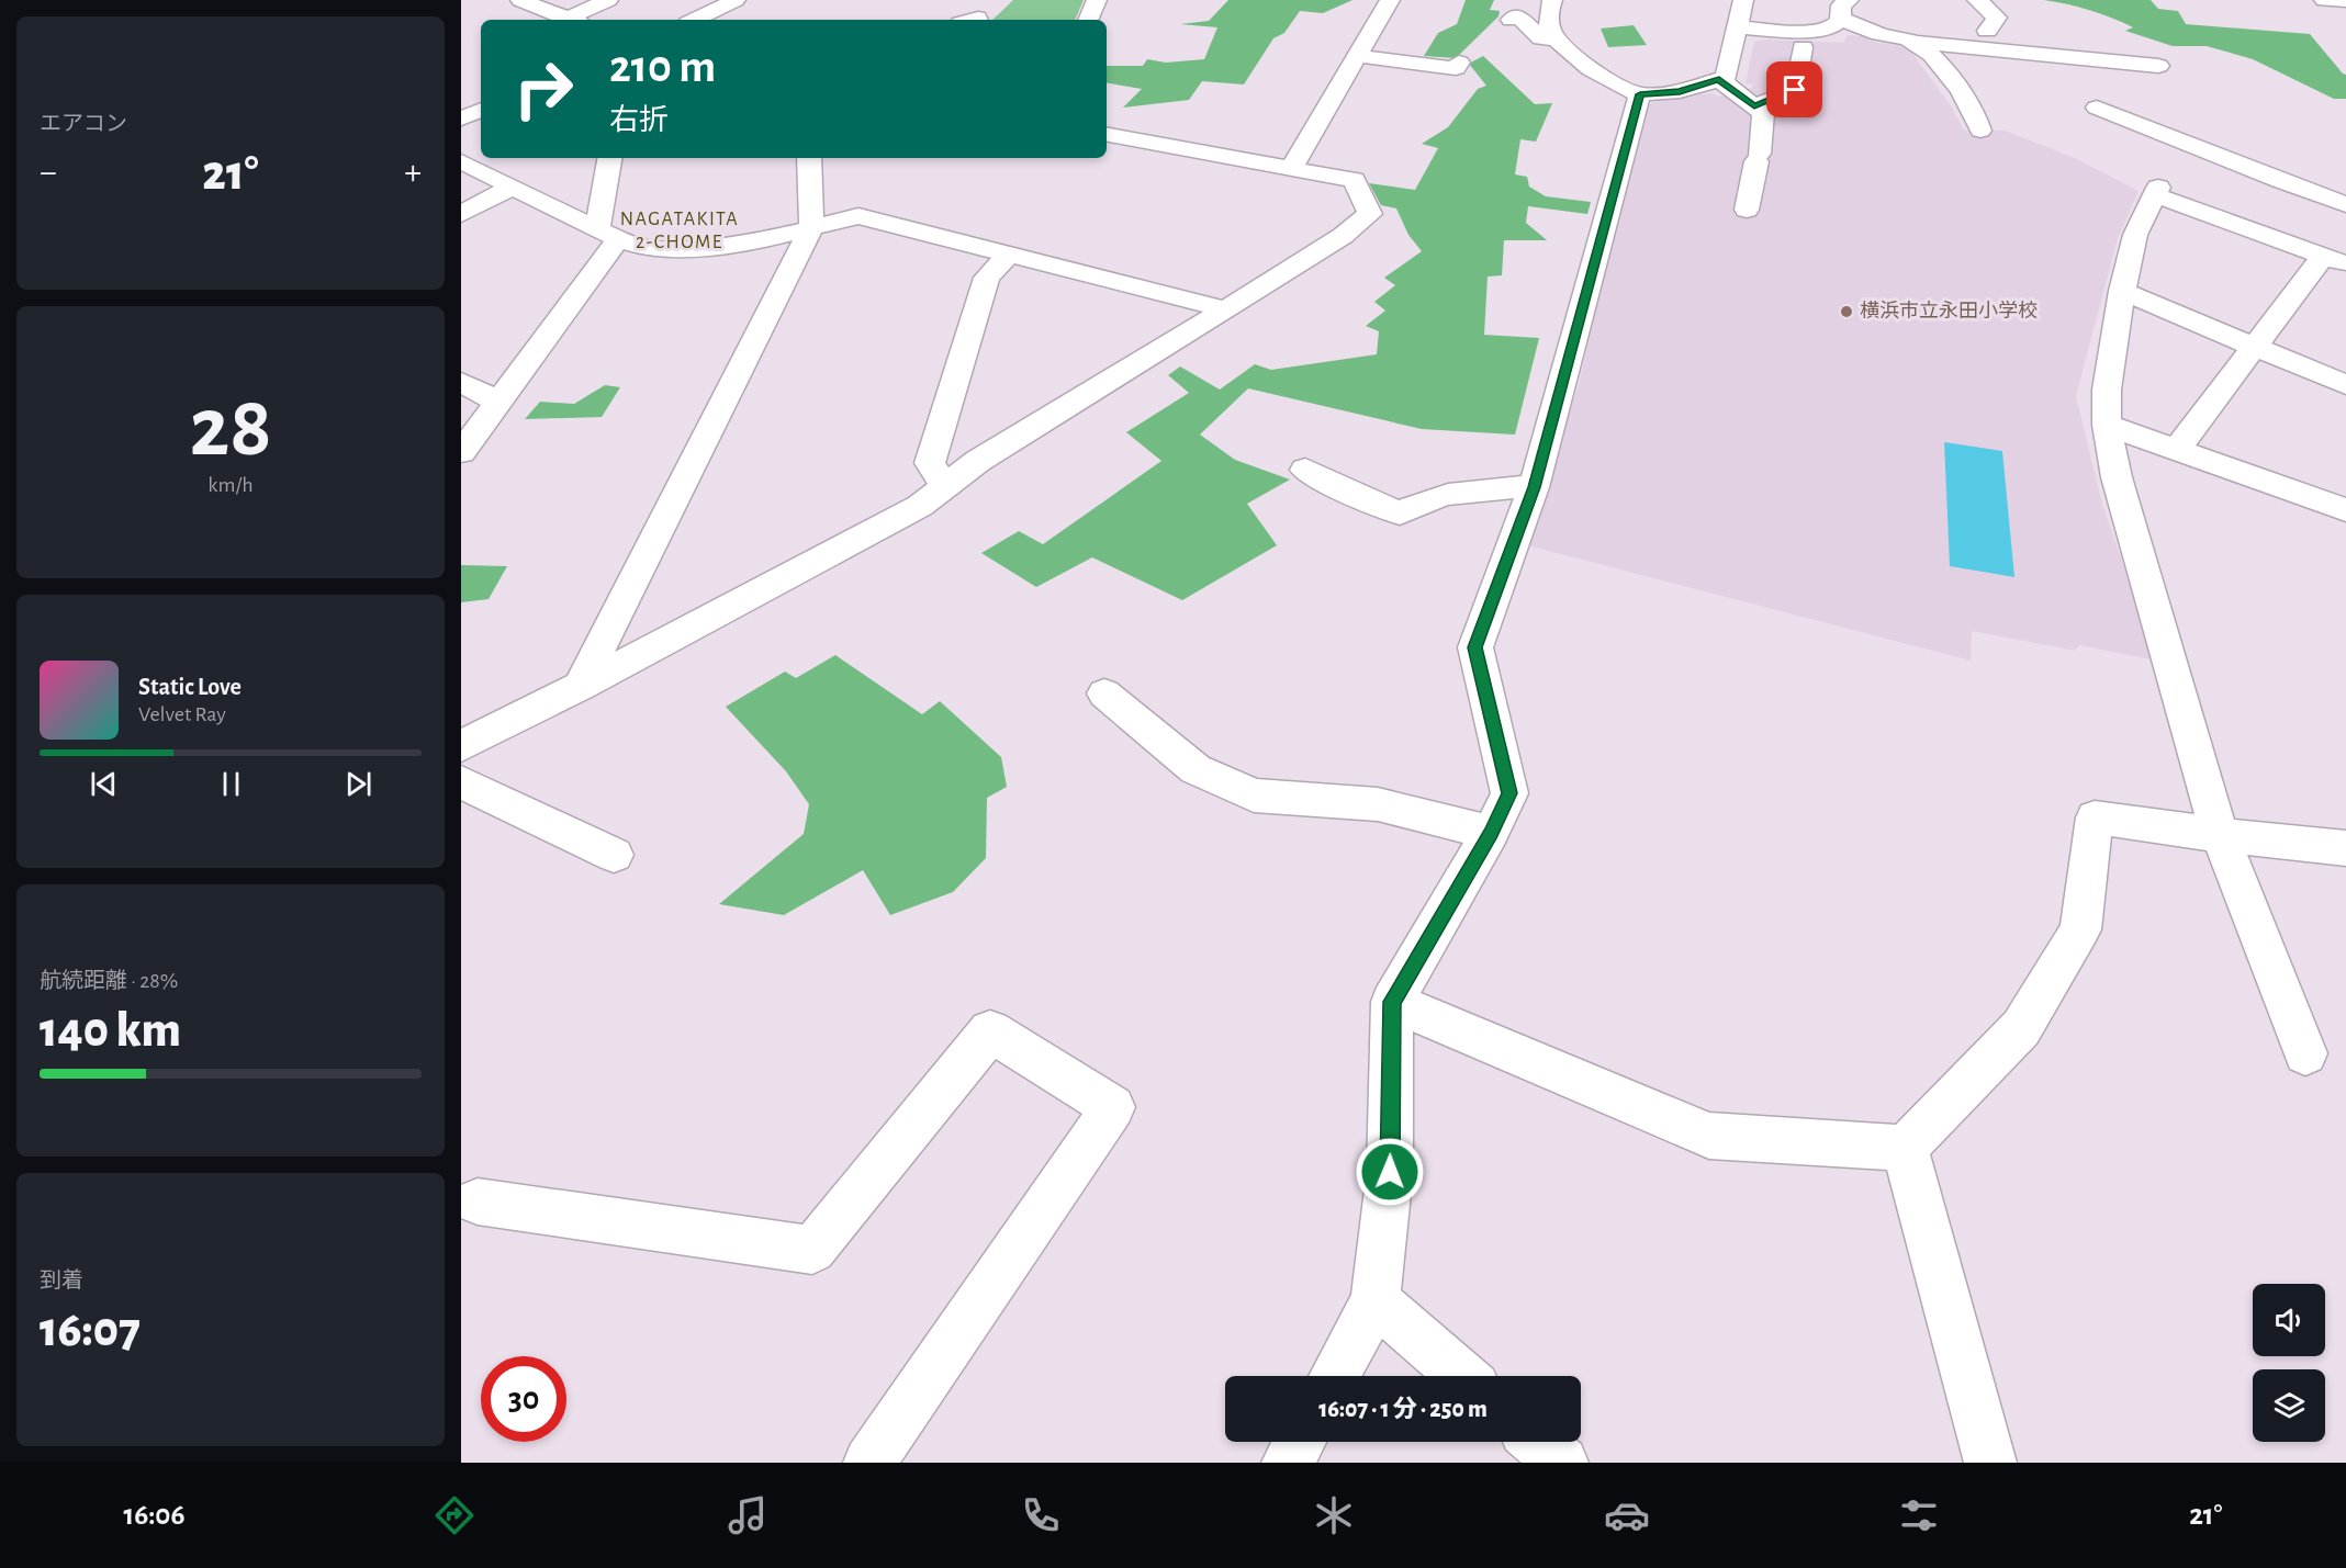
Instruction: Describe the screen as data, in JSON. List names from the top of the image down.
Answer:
{
  "districts": ["NAGATAKITA 2-CHOME"],
  "places": ["横浜市立永田小学校"],
  "page": {
    "tile": [
      "エアコン",
      ["28", "km/h"],
      ["航続距離 · 28%", "140 km"],
      ["到着", "16:07"]
    ],
    "turn": ["210 m", "右折"],
    "heat": ["−", "21°", "+"],
    "song": ["Static Love", "Velvet Ray"],
    "limit": "30",
    "trip": "16:07 · 1 分 · 250 m",
    "tabs": ["16:06", "21°"]
  }
}
